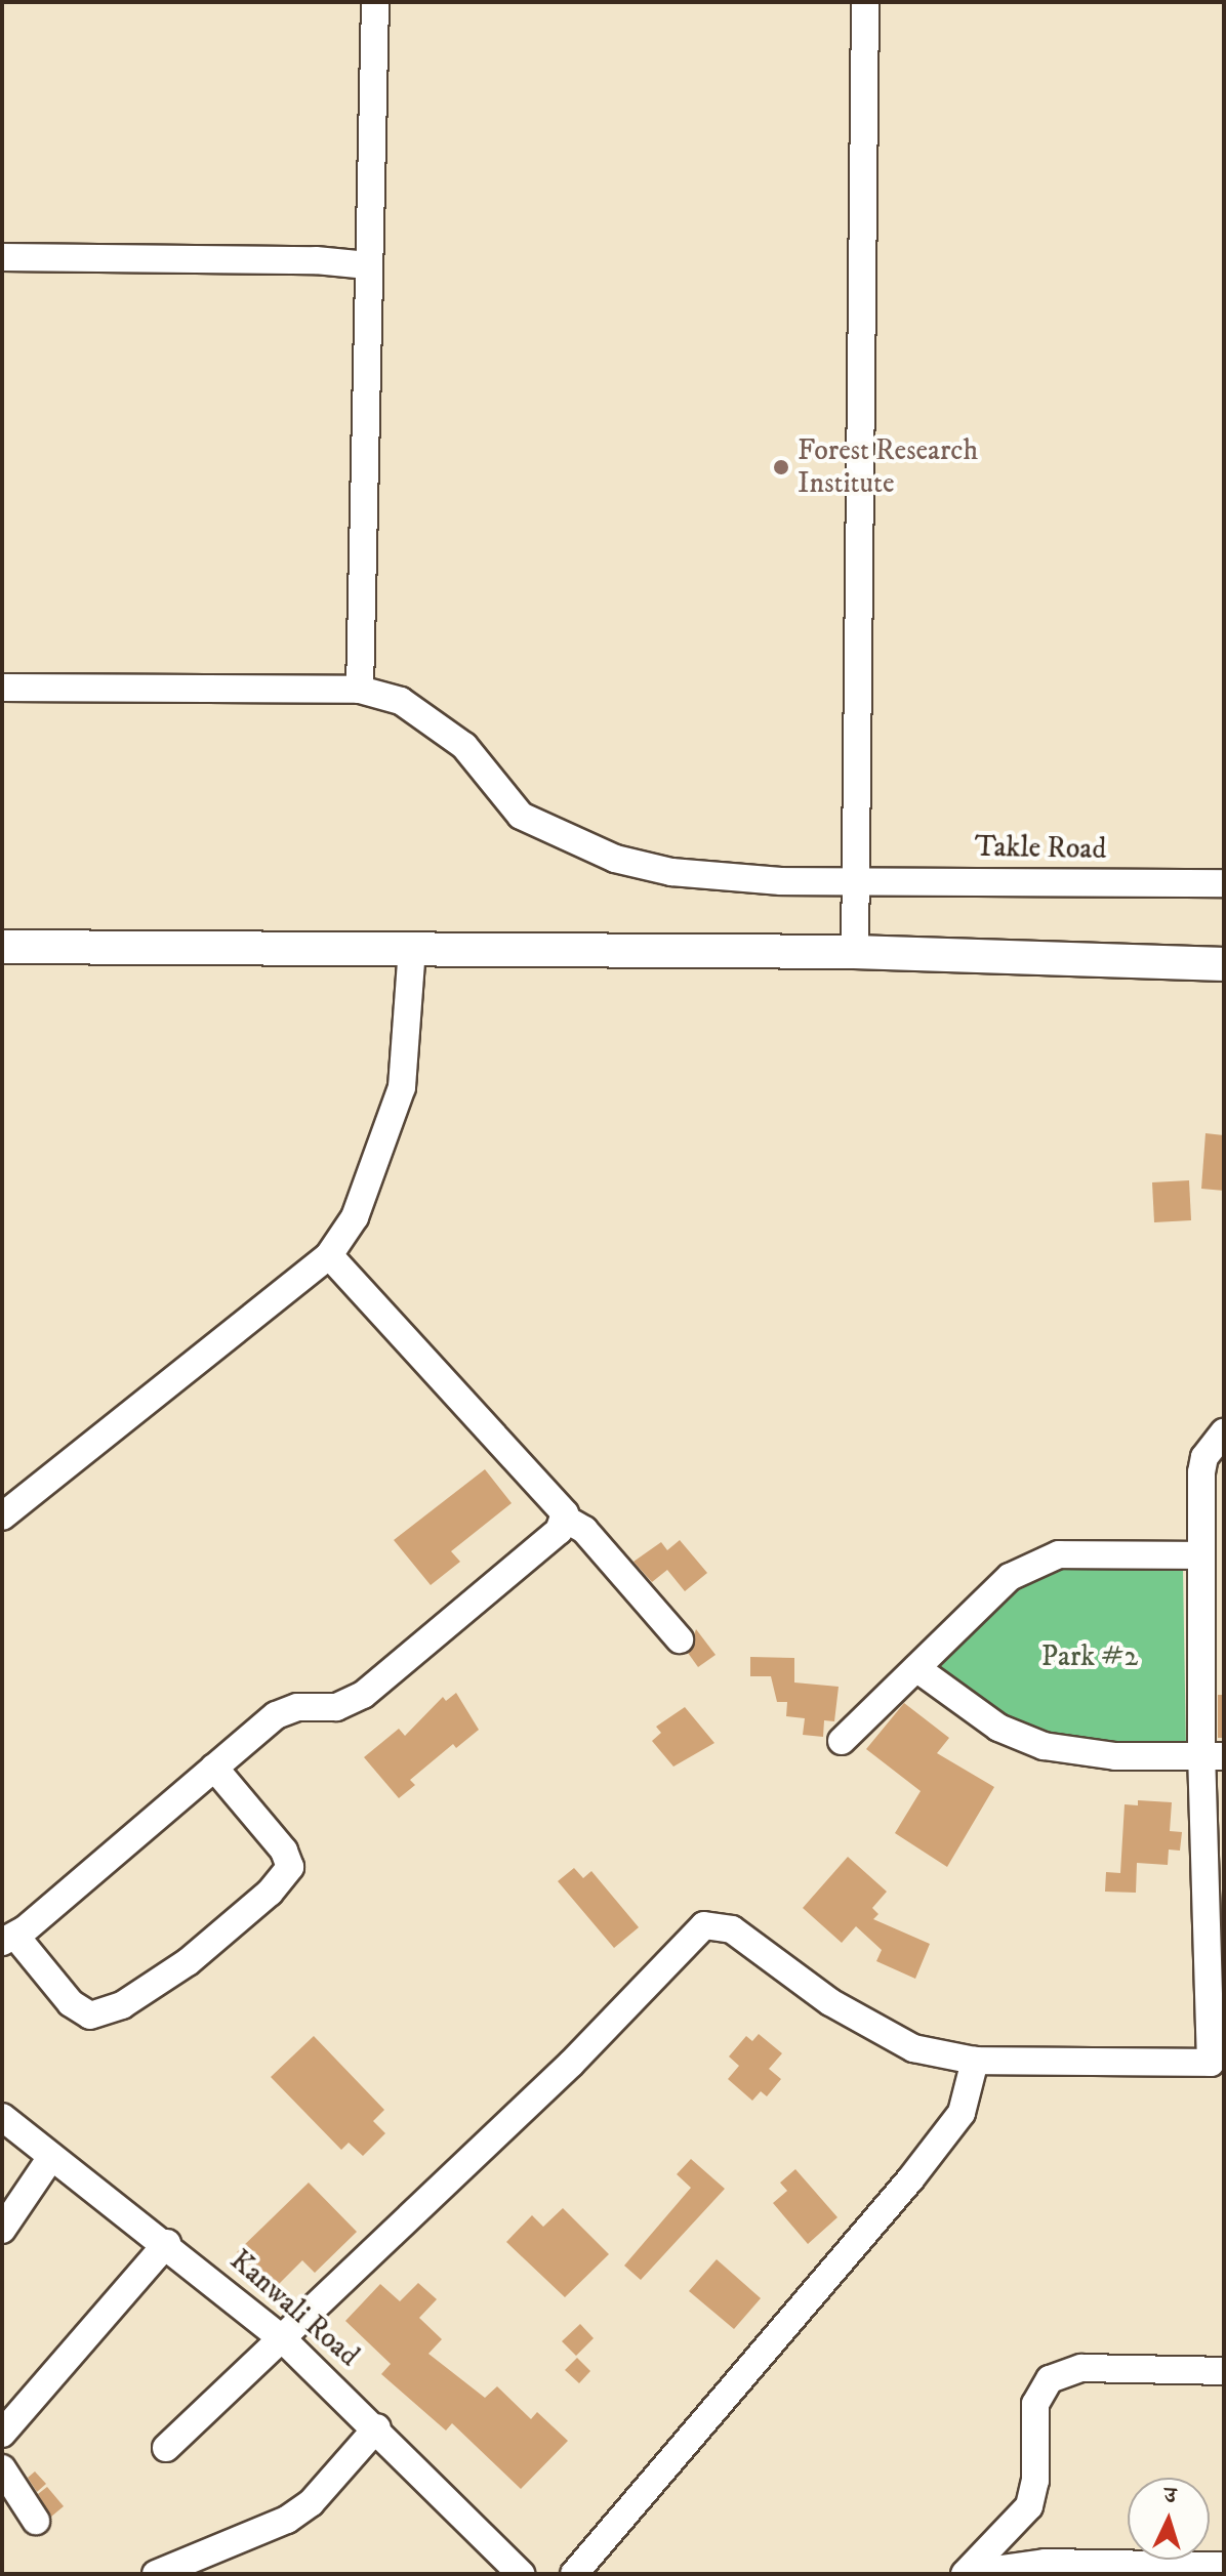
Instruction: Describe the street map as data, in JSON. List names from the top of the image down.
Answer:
{
  "streets": {
    "street": ["Takle Road", "Kanwali Road"]
  },
  "parks": ["Park #2"],
  "places": ["Forest Research Institute"],
  "north": "top"
}
